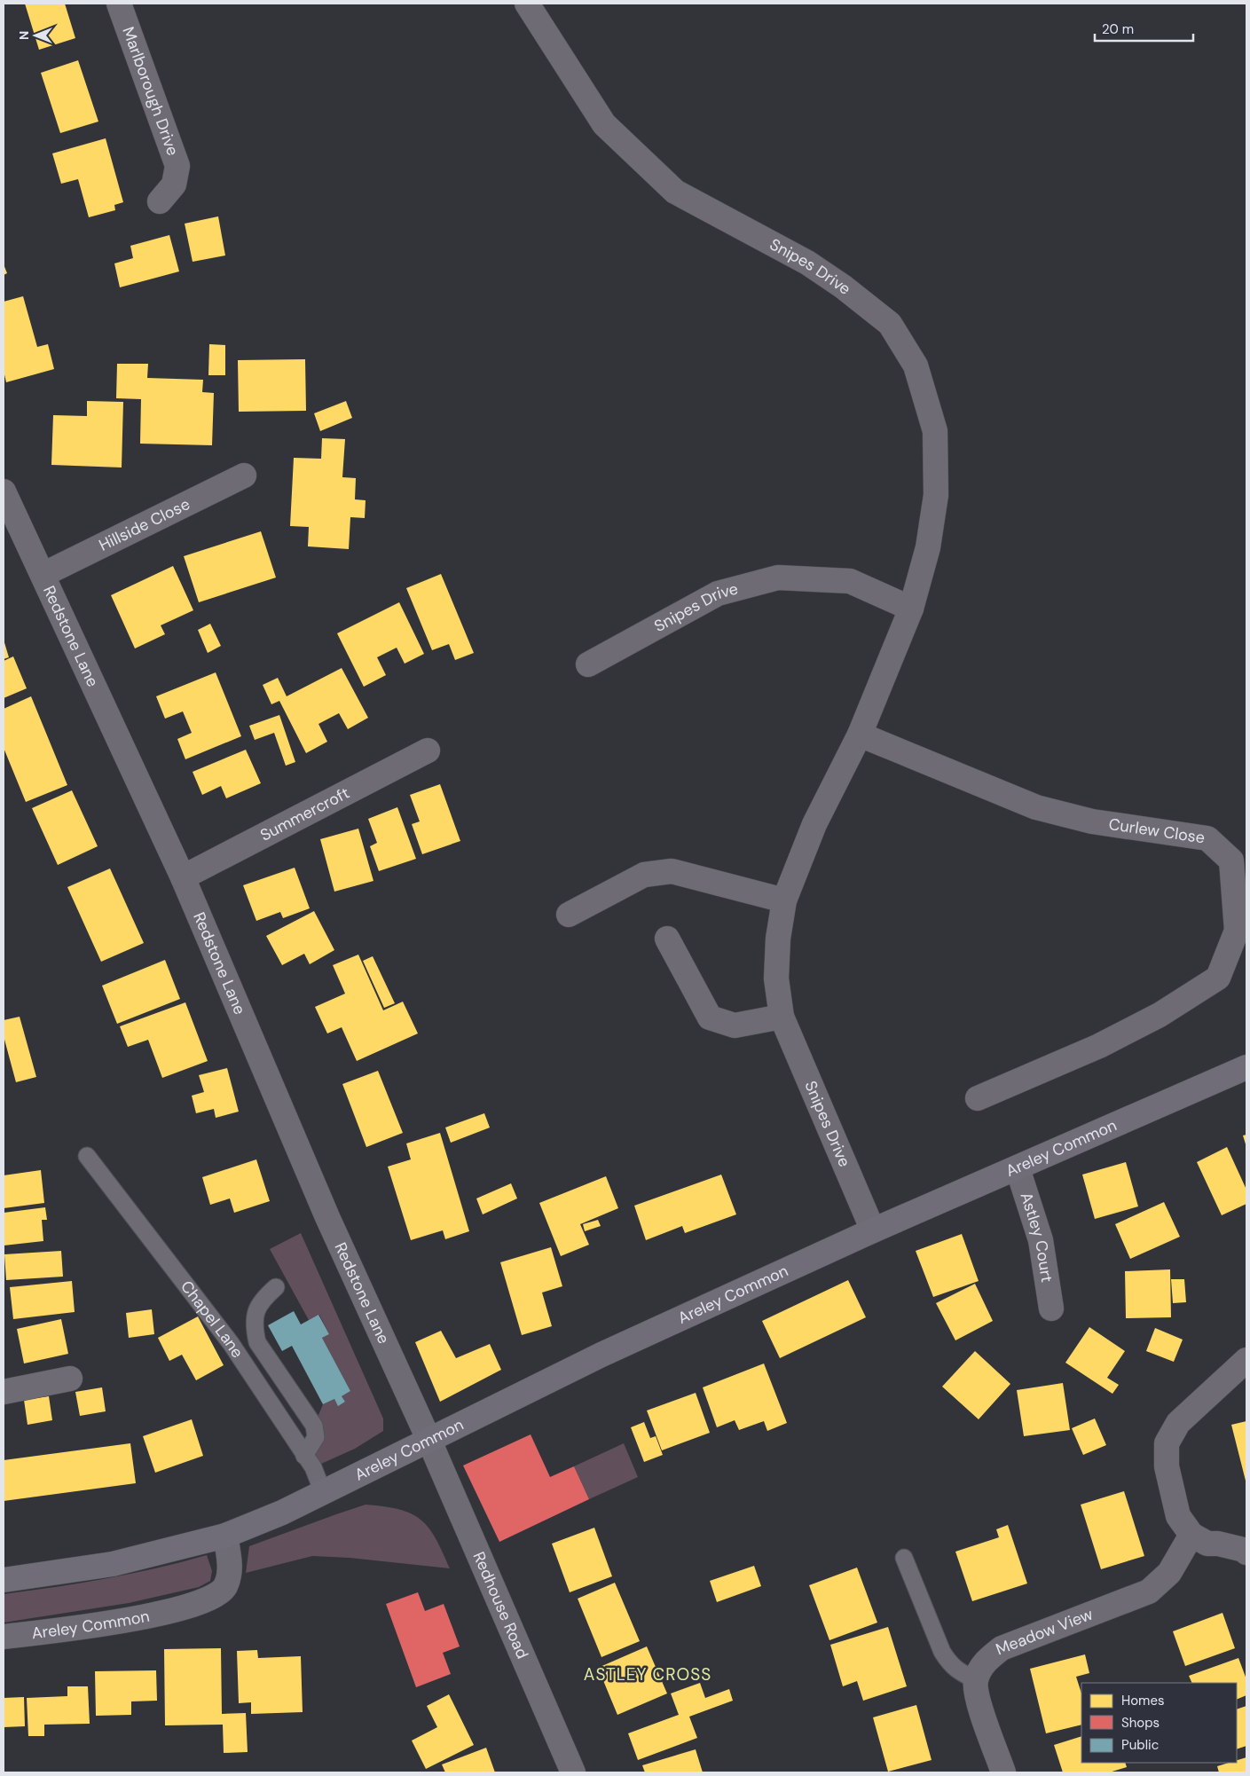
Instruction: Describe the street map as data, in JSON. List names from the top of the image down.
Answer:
{
  "streets": {
    "main road": ["Areley Common"],
    "street": [
      "Marlborough Drive",
      "Snipes Drive",
      "Hillside Close",
      "Redstone Lane",
      "Summercroft",
      "Curlew Close",
      "Astley Court",
      "Redhouse Road",
      "Meadow View"
    ],
    "lane": ["Chapel Lane"]
  },
  "crossings": [
    ["Snipes Drive", "Curlew Close"],
    ["Snipes Drive", "Areley Common"],
    ["Hillside Close", "Redstone Lane"],
    ["Redstone Lane", "Summercroft"],
    ["Redstone Lane", "Areley Common"],
    ["Redstone Lane", "Redhouse Road"],
    ["Areley Common", "Astley Court"],
    ["Areley Common", "Chapel Lane"],
    ["Areley Common", "Redhouse Road"]
  ],
  "districts": ["ASTLEY CROSS"],
  "legend": ["Homes", "Shops", "Public"],
  "scale_bar": "20 m",
  "north": "left"
}
